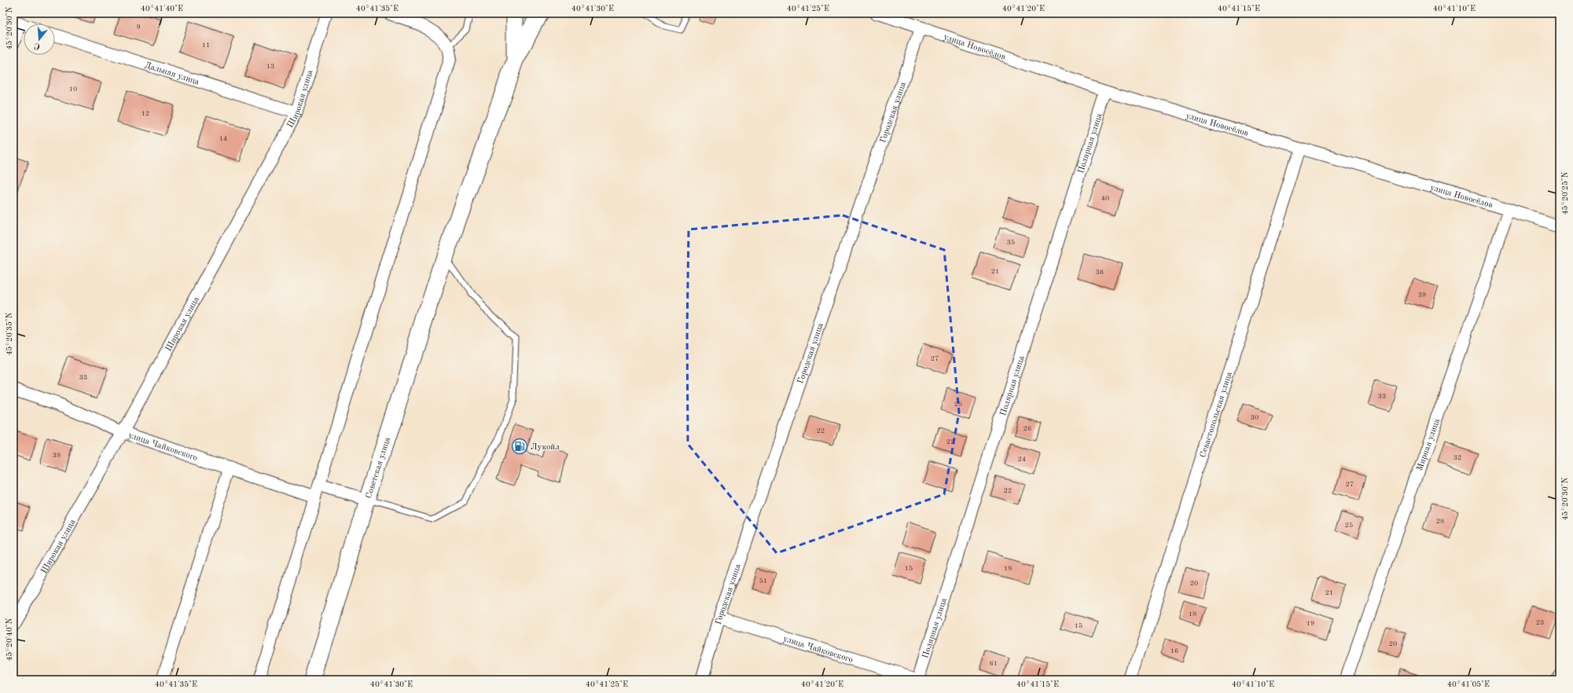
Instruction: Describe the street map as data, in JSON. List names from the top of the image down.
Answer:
{
  "streets": {
    "main road": ["Советская улица"],
    "street": [
      "улица Новосёлов",
      "Дальняя улица",
      "Широкая улица",
      "Городская улица",
      "Полярная улица",
      "Севастопольская улица",
      "Мирная улица",
      "улица Чайковского"
    ]
  },
  "crossings": [
    ["улица Новосёлов", "Городская улица"],
    ["улица Новосёлов", "Полярная улица"],
    ["улица Новосёлов", "Севастопольская улица"],
    ["улица Новосёлов", "Мирная улица"],
    ["Дальняя улица", "Широкая улица"],
    ["Широкая улица", "улица Чайковского"],
    ["Городская улица", "улица Чайковского"],
    ["Полярная улица", "улица Чайковского"]
  ],
  "places": {
    "fuel station": ["Лукойл"]
  },
  "house_numbers": [
    "9",
    "11",
    "13",
    "10",
    "12",
    "14",
    "40",
    "35",
    "21",
    "36",
    "39",
    "27",
    "33",
    "33",
    "25",
    "30",
    "26",
    "22",
    "23",
    "38",
    "32",
    "24",
    "27",
    "22",
    "28",
    "25",
    "15",
    "18",
    "51",
    "20",
    "21",
    "18",
    "23",
    "19",
    "15",
    "20",
    "16",
    "61"
  ],
  "north": "bottom",
  "coordinates": [
    "40°41'40\"E",
    "40°41'35\"E",
    "40°41'30\"E",
    "40°41'25\"E",
    "40°41'20\"E",
    "40°41'15\"E",
    "40°41'10\"E",
    "45°20'30\"N",
    "45°20'25\"N",
    "45°20'35\"N",
    "45°20'40\"N",
    "40°41'05\"E"
  ]
}
